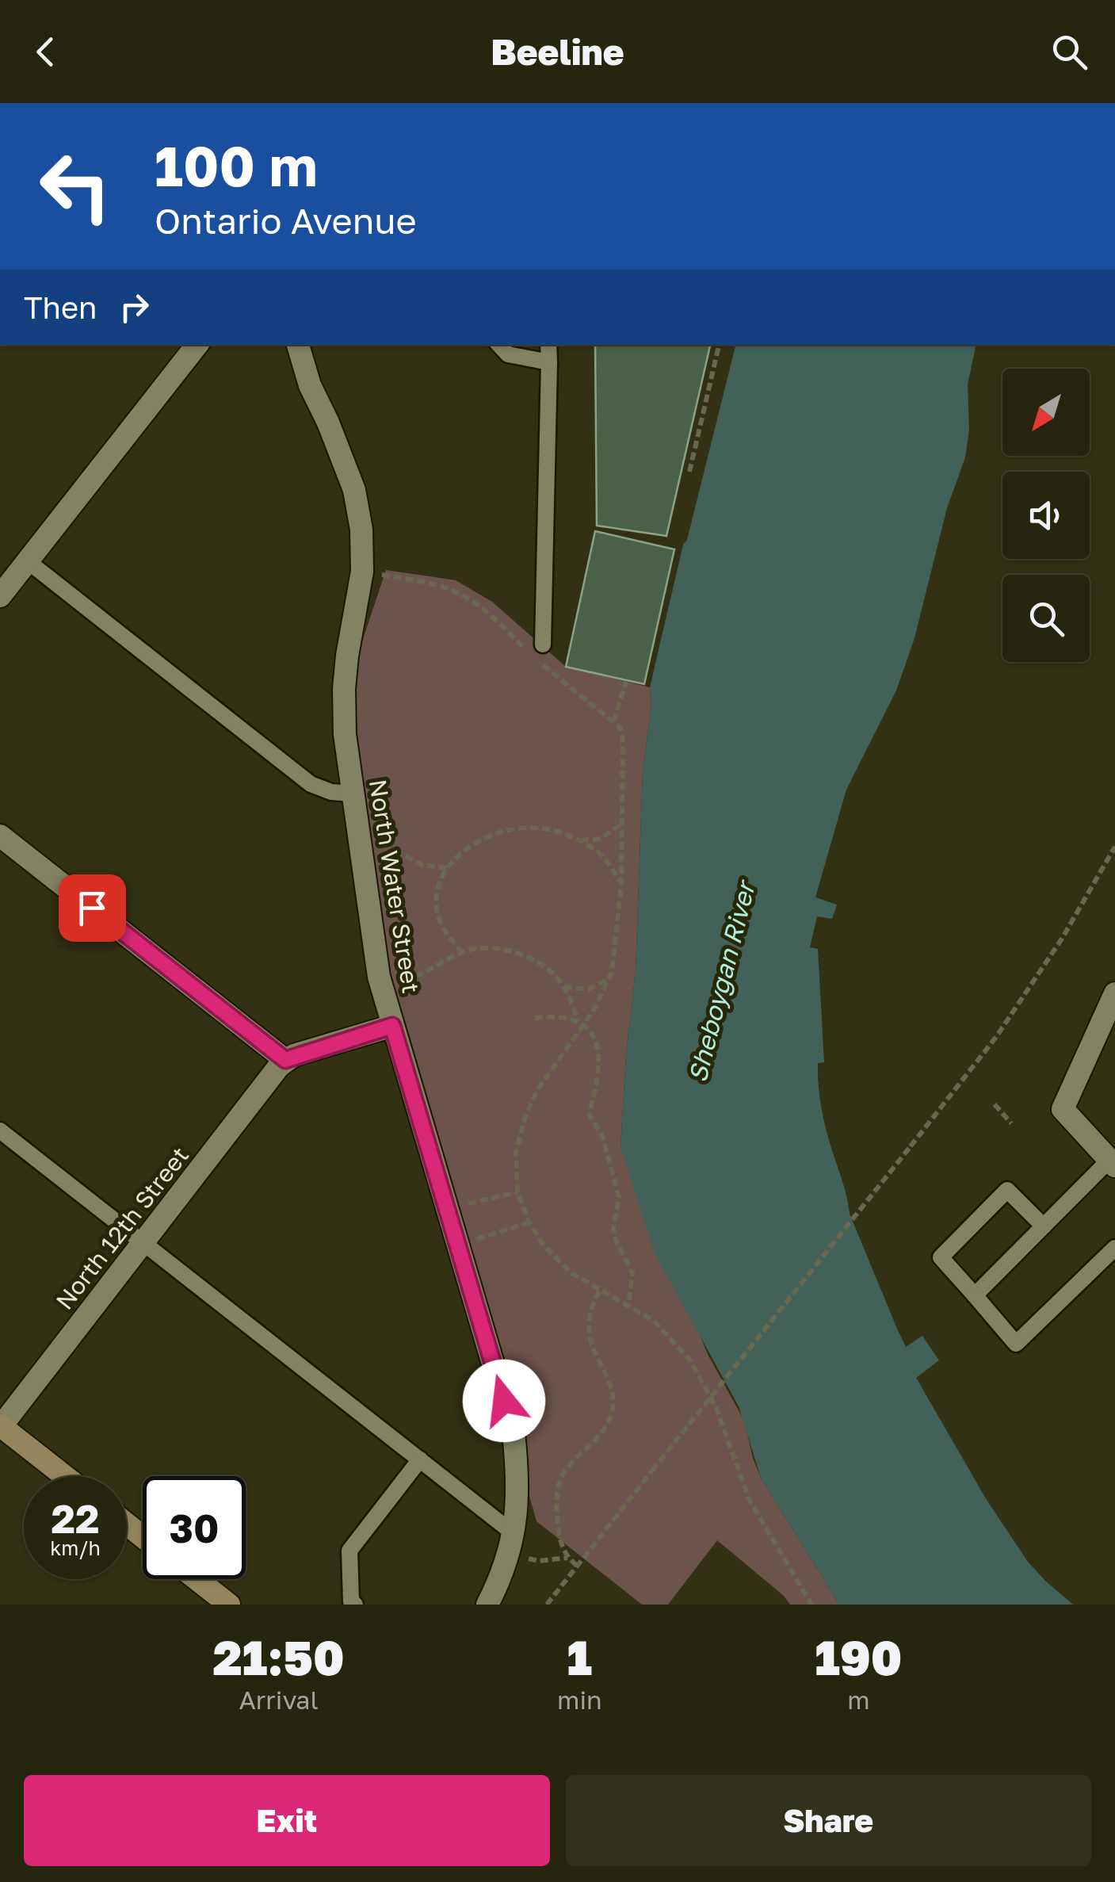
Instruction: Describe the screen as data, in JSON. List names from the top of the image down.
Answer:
{
  "streets": {
    "street": ["North Water Street", "North 12th Street"]
  },
  "water": ["Sheboygan River"],
  "north": "bottom left",
  "page": {
    "header": "Beeline",
    "turn": ["100 m", "Ontario Avenue"],
    "then": "Then",
    "speed": "22 km/h",
    "limit": "30",
    "eta": [
      "21:50",
      "Arrival",
      "1",
      "min",
      "190",
      "m"
    ],
    "buttons": ["Exit", "Share"]
  }
}
